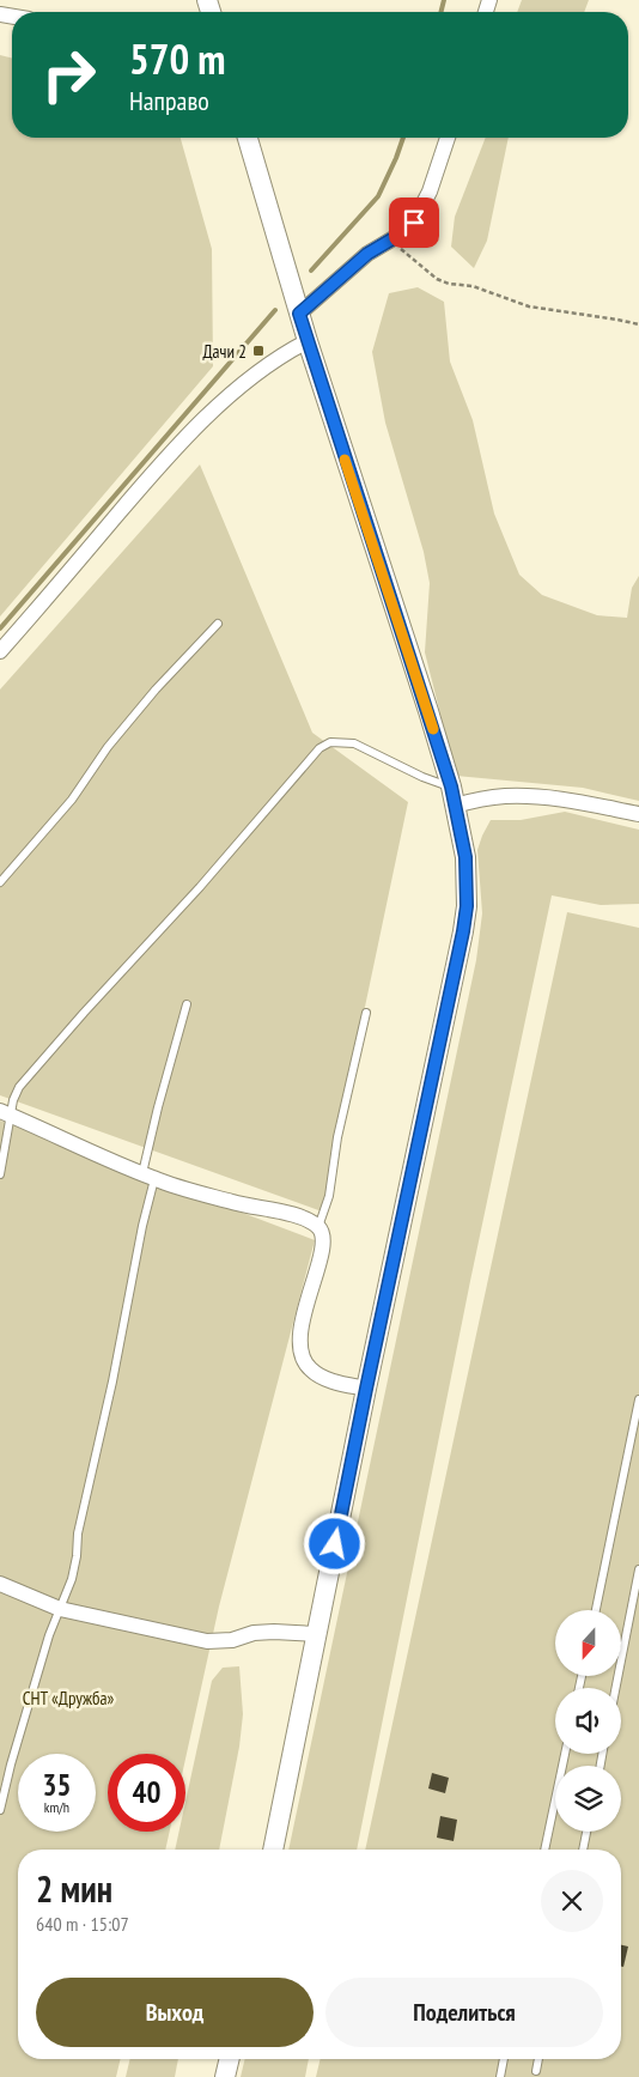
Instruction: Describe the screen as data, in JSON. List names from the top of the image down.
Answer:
{
  "parks": ["СНТ «Дружба»"],
  "places": {
    "transit": ["Дачи 2"]
  },
  "north": "bottom",
  "page": {
    "turn": ["570 m", "Направо"],
    "speed": "35 km/h",
    "limit": "40",
    "heading": ["2 мин", "640 m · 15:07"],
    "buttons": ["Выход", "Поделиться"]
  }
}
